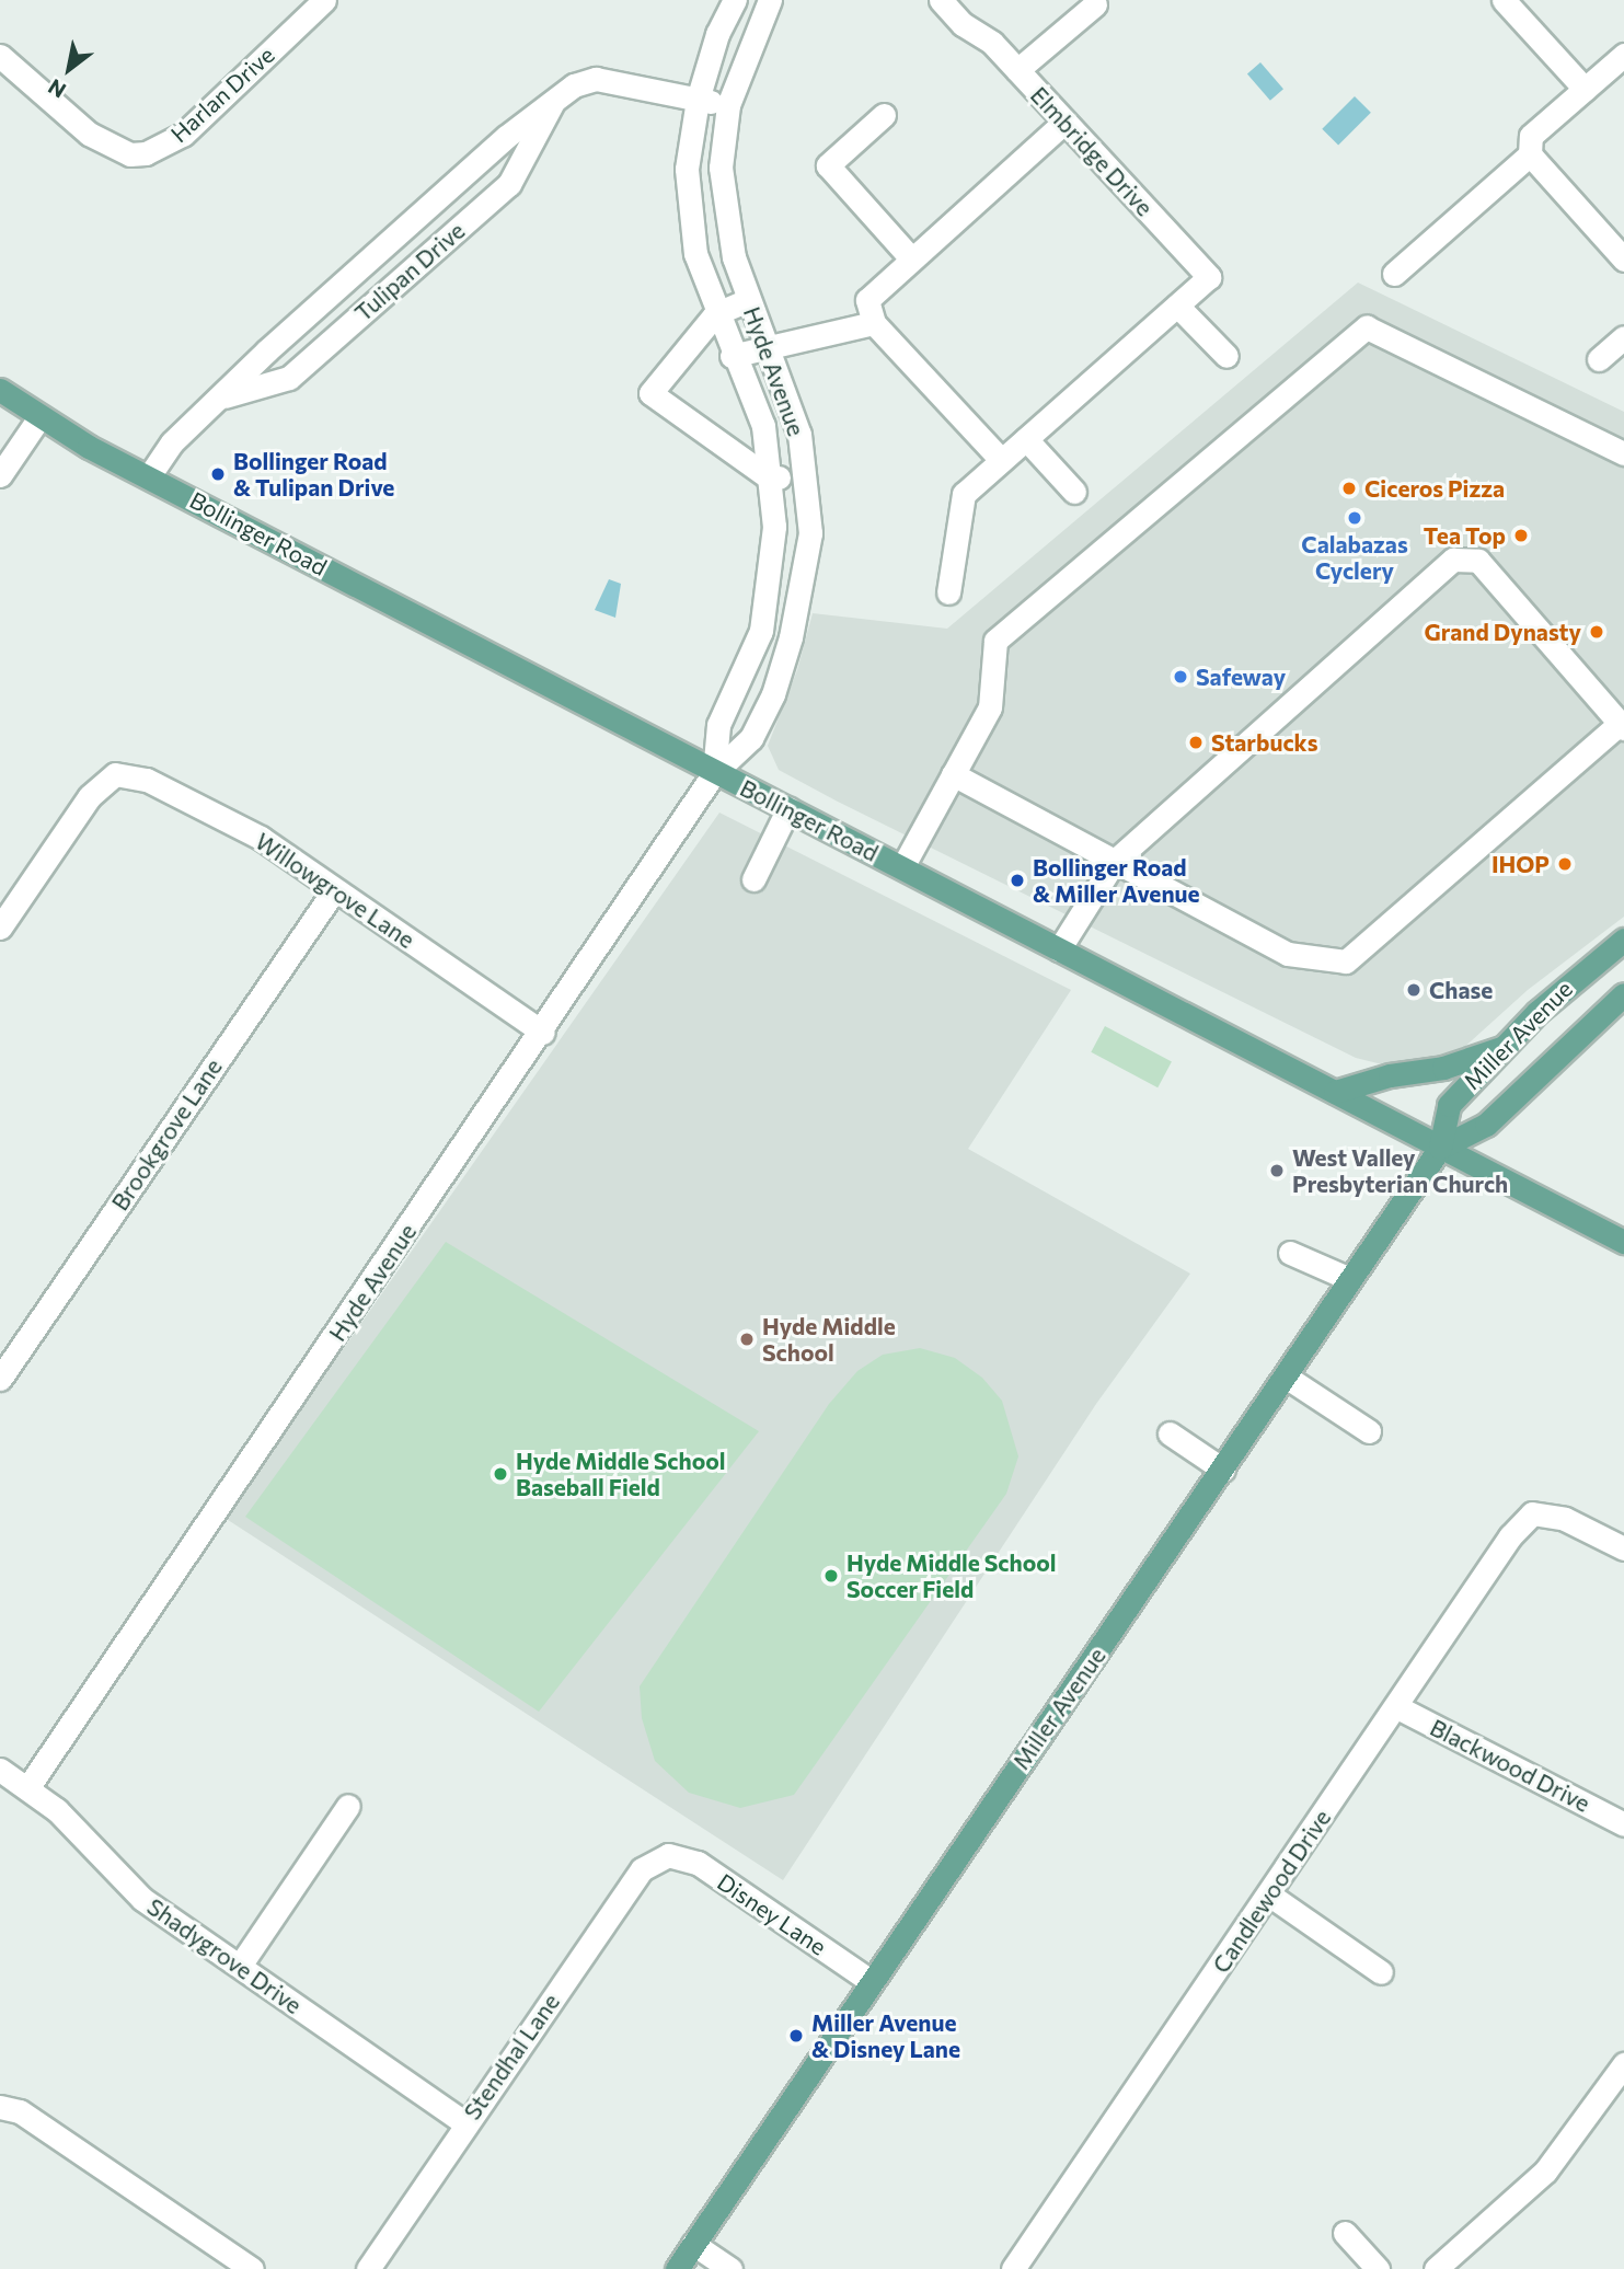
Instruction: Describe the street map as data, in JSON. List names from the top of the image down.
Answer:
{
  "streets": {
    "main road": ["Bollinger Road", "Miller Avenue"],
    "street": [
      "Harlan Drive",
      "Elmbridge Drive",
      "Tulipan Drive",
      "Hyde Avenue",
      "Willowgrove Lane",
      "Brookgrove Lane",
      "Blackwood Drive",
      "Candlewood Drive",
      "Disney Lane",
      "Shadygrove Drive",
      "Stendhal Lane"
    ]
  },
  "crossings": [
    ["Tulipan Drive", "Hyde Avenue"],
    ["Tulipan Drive", "Bollinger Road"],
    ["Hyde Avenue", "Bollinger Road"],
    ["Hyde Avenue", "Willowgrove Lane"],
    ["Hyde Avenue", "Shadygrove Drive"],
    ["Bollinger Road", "Miller Avenue"],
    ["Willowgrove Lane", "Brookgrove Lane"],
    ["Miller Avenue", "Disney Lane"],
    ["Blackwood Drive", "Candlewood Drive"],
    ["Disney Lane", "Stendhal Lane"],
    ["Shadygrove Drive", "Stendhal Lane"]
  ],
  "places": [
    "Bollinger Road & Tulipan Drive",
    "Ciceros Pizza",
    "Calabazas Cyclery",
    "Tea Top",
    "Grand Dynasty",
    "Safeway",
    "Starbucks",
    "IHOP",
    "Bollinger Road & Miller Avenue",
    "Chase",
    "West Valley Presbyterian Church",
    "Hyde Middle School",
    "Hyde Middle School Baseball Field",
    "Hyde Middle School Soccer Field",
    "Miller Avenue & Disney Lane"
  ],
  "north": "bottom left"
}
